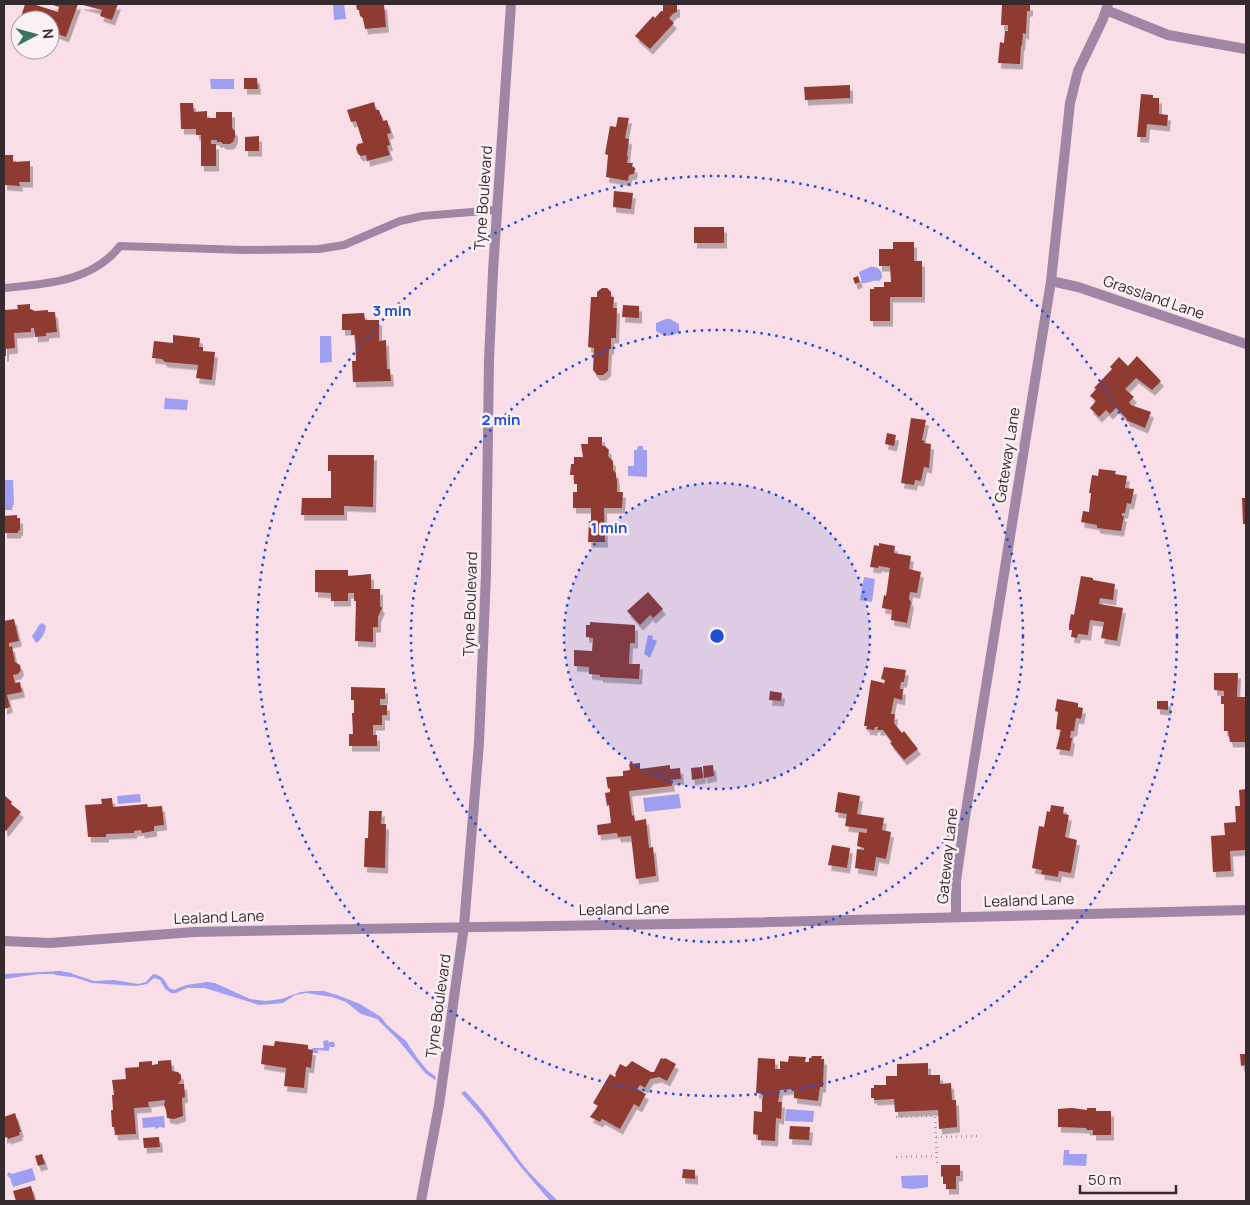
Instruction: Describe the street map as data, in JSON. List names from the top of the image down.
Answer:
{
  "streets": {
    "street": [
      "Tyne Boulevard",
      "Grassland Lane",
      "Gateway Lane",
      "Lealand Lane"
    ]
  },
  "crossings": [
    ["Tyne Boulevard", "Lealand Lane"],
    ["Grassland Lane", "Gateway Lane"],
    ["Gateway Lane", "Lealand Lane"]
  ],
  "scale_bar": "50 m",
  "north": "right",
  "rings": ["3 min", "2 min", "1 min"]
}
